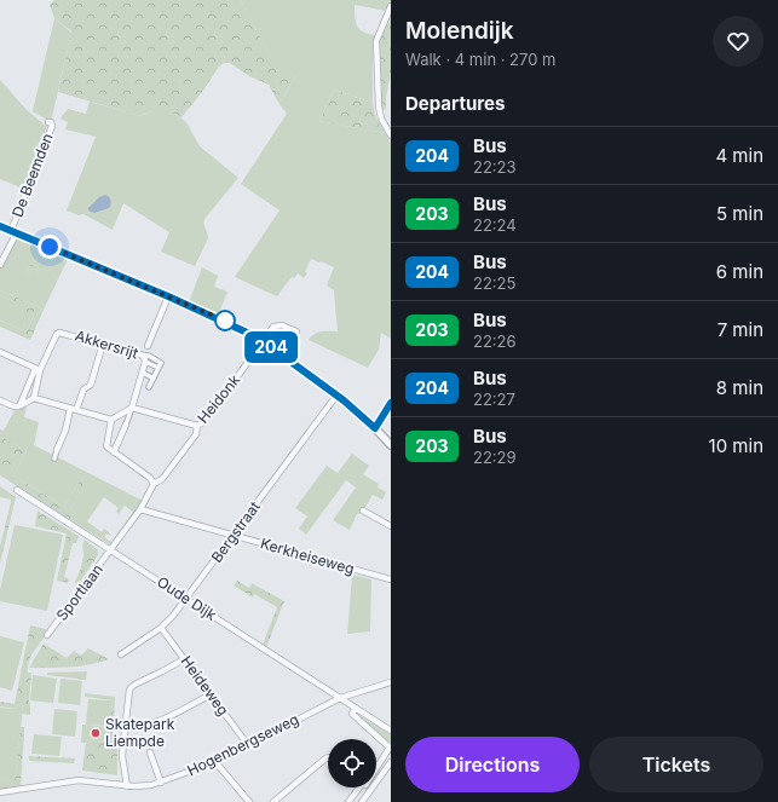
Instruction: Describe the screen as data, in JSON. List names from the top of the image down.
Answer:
{
  "streets": {
    "street": [
      "De Beemden",
      "Akkersrijt",
      "Heidonk",
      "Bergstraat",
      "Kerkheiseweg",
      "Sportlaan",
      "Oude Dijk",
      "Heideweg",
      "Hogenbergseweg"
    ]
  },
  "crossings": [
    ["Heidonk", "Kerkheiseweg"],
    ["Heidonk", "Sportlaan"],
    ["Heidonk", "Oude Dijk"],
    ["Bergstraat", "Kerkheiseweg"],
    ["Bergstraat", "Oude Dijk"],
    ["Bergstraat", "Heideweg"],
    ["Sportlaan", "Oude Dijk"],
    ["Oude Dijk", "Hogenbergseweg"],
    ["Heideweg", "Hogenbergseweg"]
  ],
  "places": ["Skatepark Liempde"],
  "lines": ["bus line 204"],
  "page": {
    "on_map": "204",
    "heading": [
      ["Molendijk", "Walk · 4 min · 270 m"],
      "Departures"
    ],
    "list": [
      {
        "mark": "204",
        "name": "Bus",
        "note": "22:23",
        "value": "4 min"
      },
      {
        "mark": "203",
        "name": "Bus",
        "note": "22:24",
        "value": "5 min"
      },
      {
        "mark": "204",
        "name": "Bus",
        "note": "22:25",
        "value": "6 min"
      },
      {
        "mark": "203",
        "name": "Bus",
        "note": "22:26",
        "value": "7 min"
      },
      {
        "mark": "204",
        "name": "Bus",
        "note": "22:27",
        "value": "8 min"
      },
      {
        "mark": "203",
        "name": "Bus",
        "note": "22:29",
        "value": "10 min"
      }
    ],
    "buttons": ["Directions", "Tickets"]
  }
}
